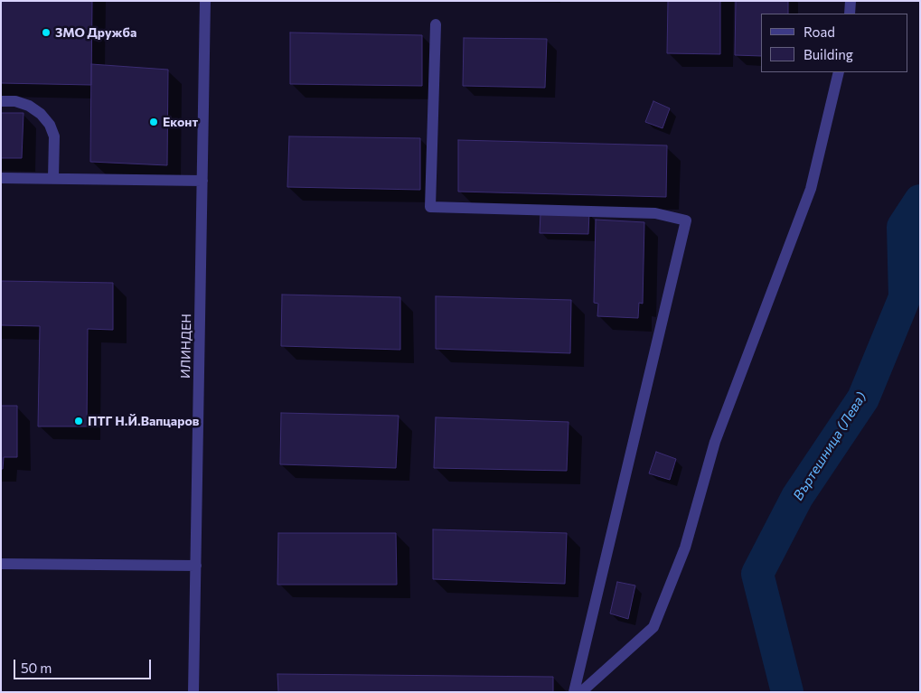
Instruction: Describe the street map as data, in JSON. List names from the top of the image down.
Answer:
{
  "streets": {
    "street": ["ИЛИНДЕН"]
  },
  "water": ["Въртешница (Лева)"],
  "places": ["ЗМО Дружба", "Еконт", "ПТГ Н.Й.Вапцаров"],
  "legend": ["Road", "Building"],
  "scale_bar": "50 m"
}
